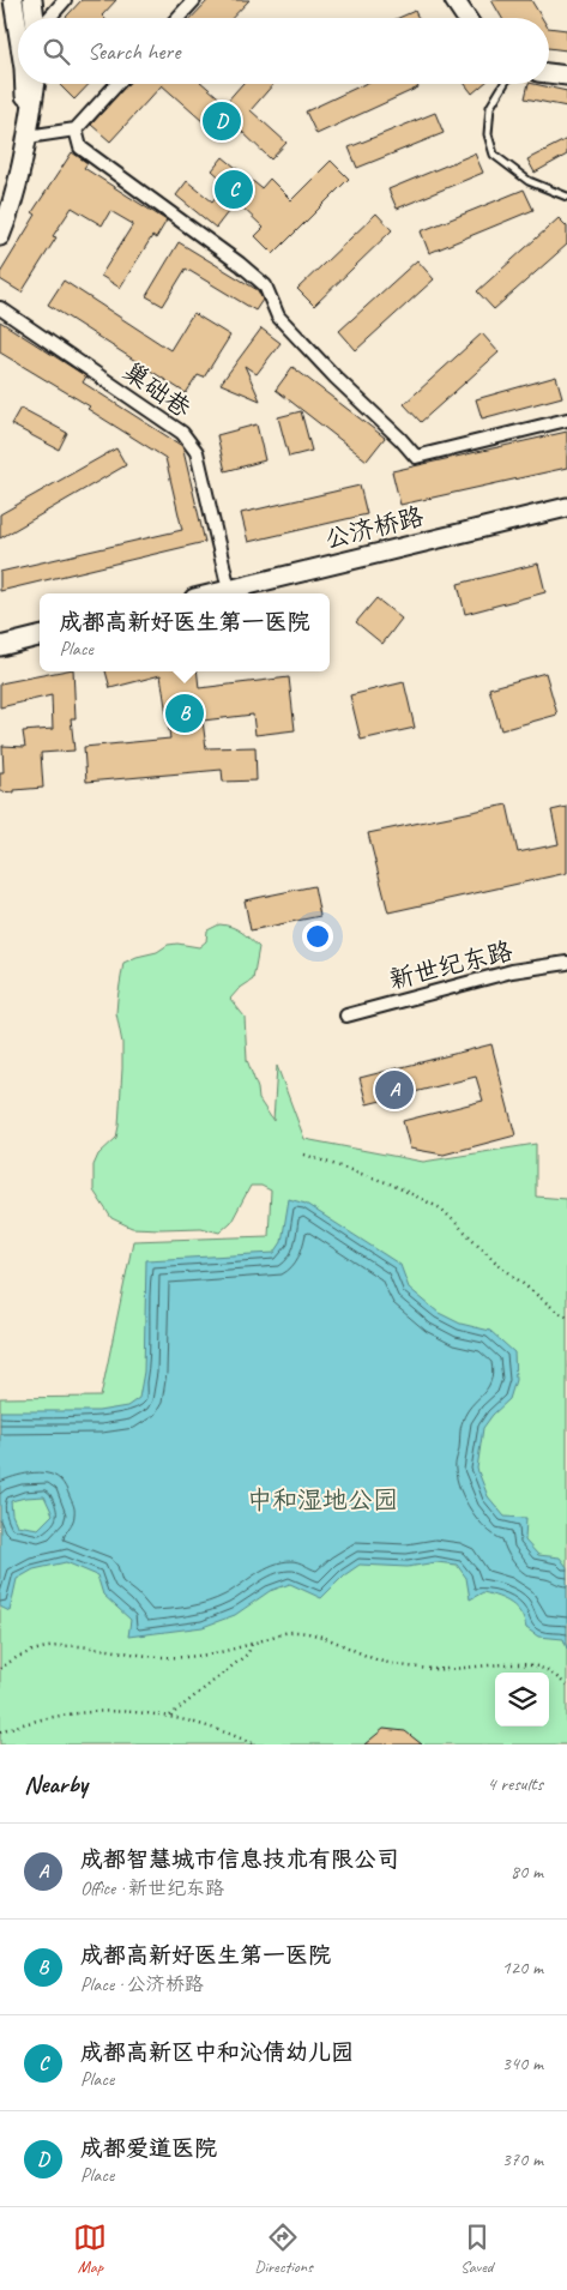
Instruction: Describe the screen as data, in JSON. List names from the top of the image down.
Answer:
{
  "streets": {
    "main road": ["公济桥路"],
    "street": ["巢础巷", "新世纪东路"]
  },
  "crossings": [
    ["巢础巷", "公济桥路"]
  ],
  "parks": ["中和湿地公园"],
  "page": {
    "search": "Search here",
    "pins": [
      "D",
      "C",
      "B",
      "A"
    ],
    "popup": ["成都高新好医生第一医院", "Place"],
    "heading": ["Nearby", "4 results"],
    "list": [
      {
        "mark": "A",
        "name": "成都智慧城市信息技术有限公司",
        "note": "Office · 新世纪东路",
        "value": "80 m"
      },
      {
        "mark": "B",
        "name": "成都高新好医生第一医院",
        "note": "Place · 公济桥路",
        "value": "120 m"
      },
      {
        "mark": "C",
        "name": "成都高新区中和沁倩幼儿园",
        "note": "Place",
        "value": "340 m"
      },
      {
        "mark": "D",
        "name": "成都爱道医院",
        "note": "Place",
        "value": "370 m"
      }
    ],
    "nav": ["Map", "Directions", "Saved"]
  }
}
